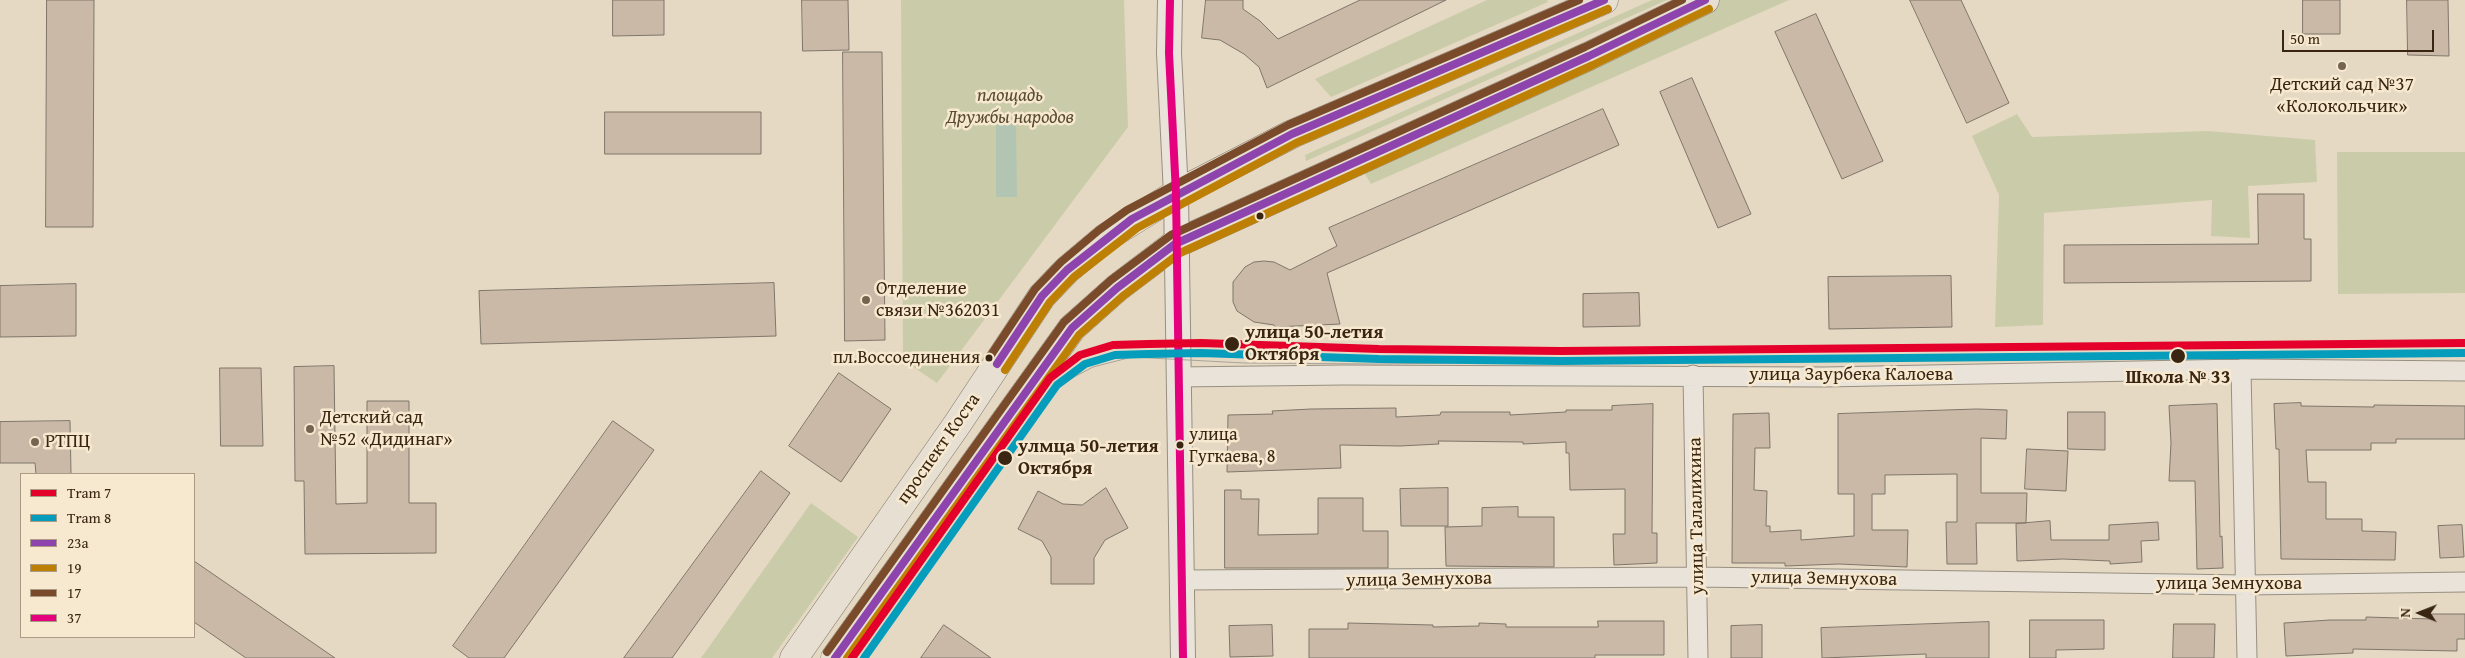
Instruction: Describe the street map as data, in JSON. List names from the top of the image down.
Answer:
{
  "streets": {
    "main road": ["проспект Коста"],
    "street": ["улица Заурбека Калоева", "улица Талалихина", "улица Земнухова"]
  },
  "crossings": [
    ["улица Заурбека Калоева", "улица Талалихина"],
    ["улица Талалихина", "улица Земнухова"]
  ],
  "parks": ["площадь Дружбы народов"],
  "places": [
    "Детский сад №37 «Колокольчик»",
    "Отделение связи №362031",
    "улица 50-летия Октября",
    "Школа № 33",
    "пл.Воссоединения",
    "Детский сад №52 «Дидинаг»",
    "РТПЦ",
    "улица Гугкаева, 8",
    "улмца 50-летия Октября"
  ],
  "lines": [
    "transit line 23a",
    "transit line 17",
    "transit line 37",
    "transit line 19",
    "tram line 7",
    "tram line 8"
  ],
  "legend": [
    "Tram 7",
    "Tram 8",
    "23a",
    "19",
    "17",
    "37"
  ],
  "scale_bar": "50 m",
  "north": "left"
}
